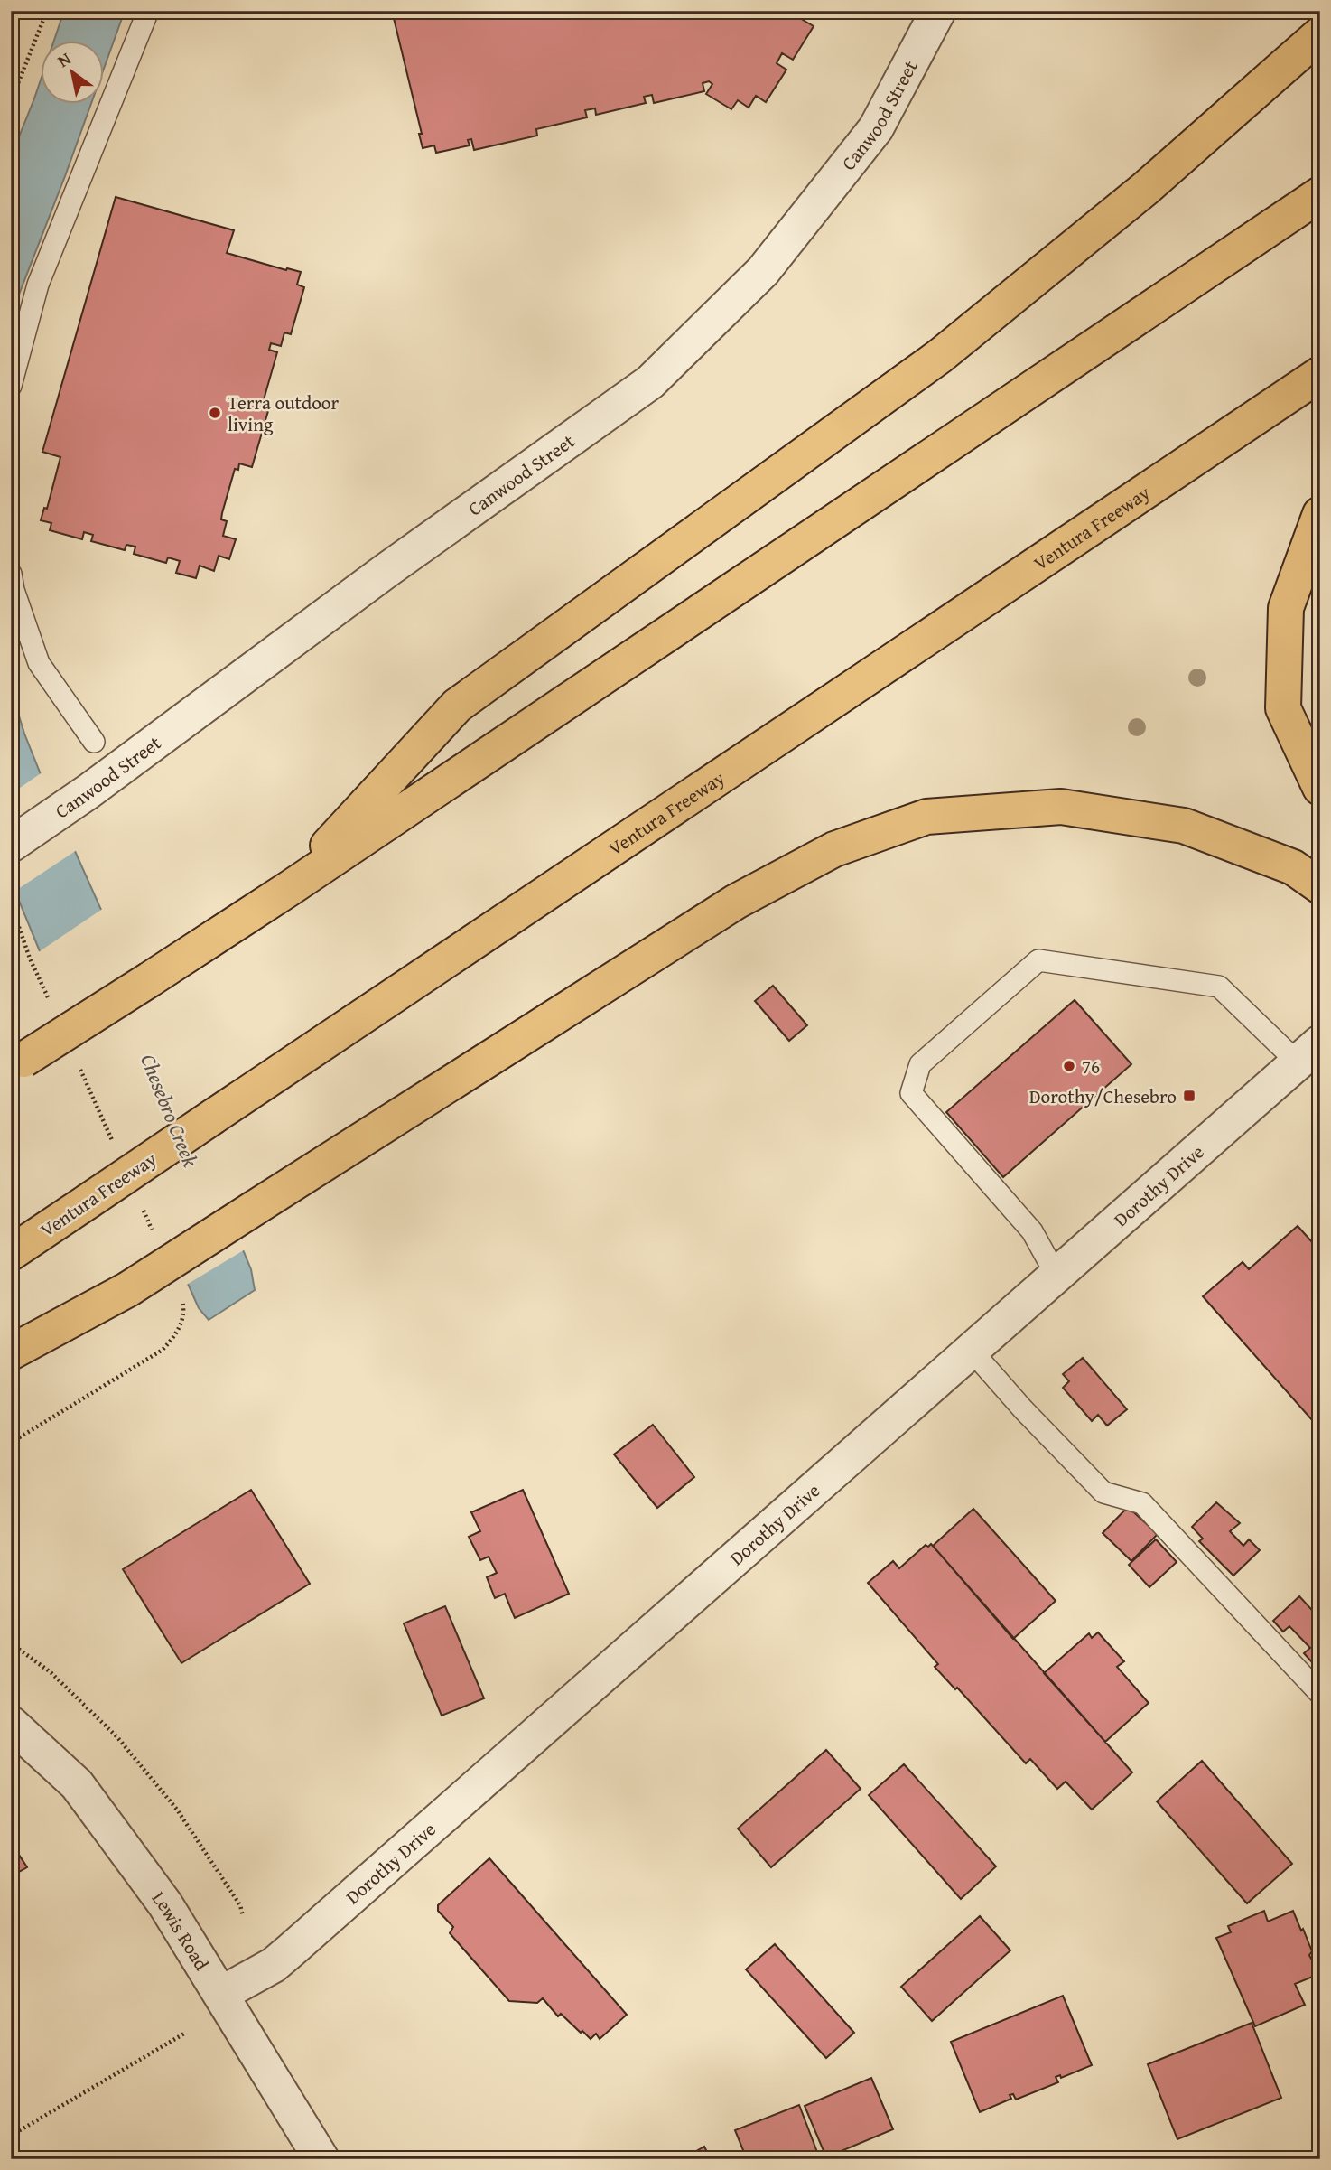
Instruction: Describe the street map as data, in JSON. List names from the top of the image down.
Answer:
{
  "streets": {
    "highway": ["Ventura Freeway"],
    "street": ["Canwood Street", "Dorothy Drive", "Lewis Road"]
  },
  "crossings": [
    ["Dorothy Drive", "Lewis Road"]
  ],
  "water": ["Chesebro Creek"],
  "places": {
    "other": ["Terra outdoor living", "76"],
    "transit": ["Dorothy/Chesebro"]
  },
  "north": "top left"
}
